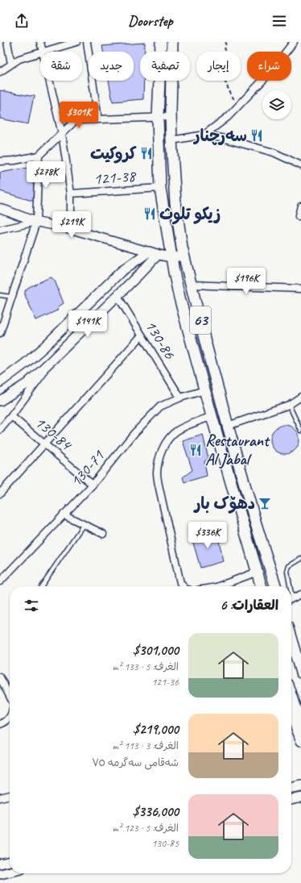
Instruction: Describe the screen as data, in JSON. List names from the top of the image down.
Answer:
{
  "streets": {
    "main road": ["63"],
    "street": [
      "121-38",
      "130-86",
      "130-84",
      "130-71"
    ]
  },
  "crossings": [
    ["121-38", "63"],
    ["63", "130-71"],
    ["130-86", "130-71"],
    ["130-84", "130-71"]
  ],
  "places": {
    "restaurant": [
      "سەرچنار",
      "كروكيت",
      "زيكو تلوث",
      "Restaurant Al Jabal"
    ],
    "bar": ["دهۆک بار"]
  },
  "page": {
    "header": "Doorstep",
    "chip": [
      "شراء",
      "إيجار",
      "تصفية",
      "جديد",
      "شقة"
    ],
    "price": [
      "$301K",
      "$278K",
      "$219K",
      "$196K",
      "$141K",
      "$336K"
    ],
    "heading": "العقارات: 6",
    "list": [
      {
        "name": "$301,000",
        "note": "الغرف: 5 · 133 m² · 121-36"
      },
      {
        "name": "$219,000",
        "note": "الغرف: 3 · 113 m² · شەقامی سەگرمە ٧٥"
      },
      {
        "name": "$336,000",
        "note": "الغرف: 5 · 123 m² · 130-85"
      }
    ]
  }
}
